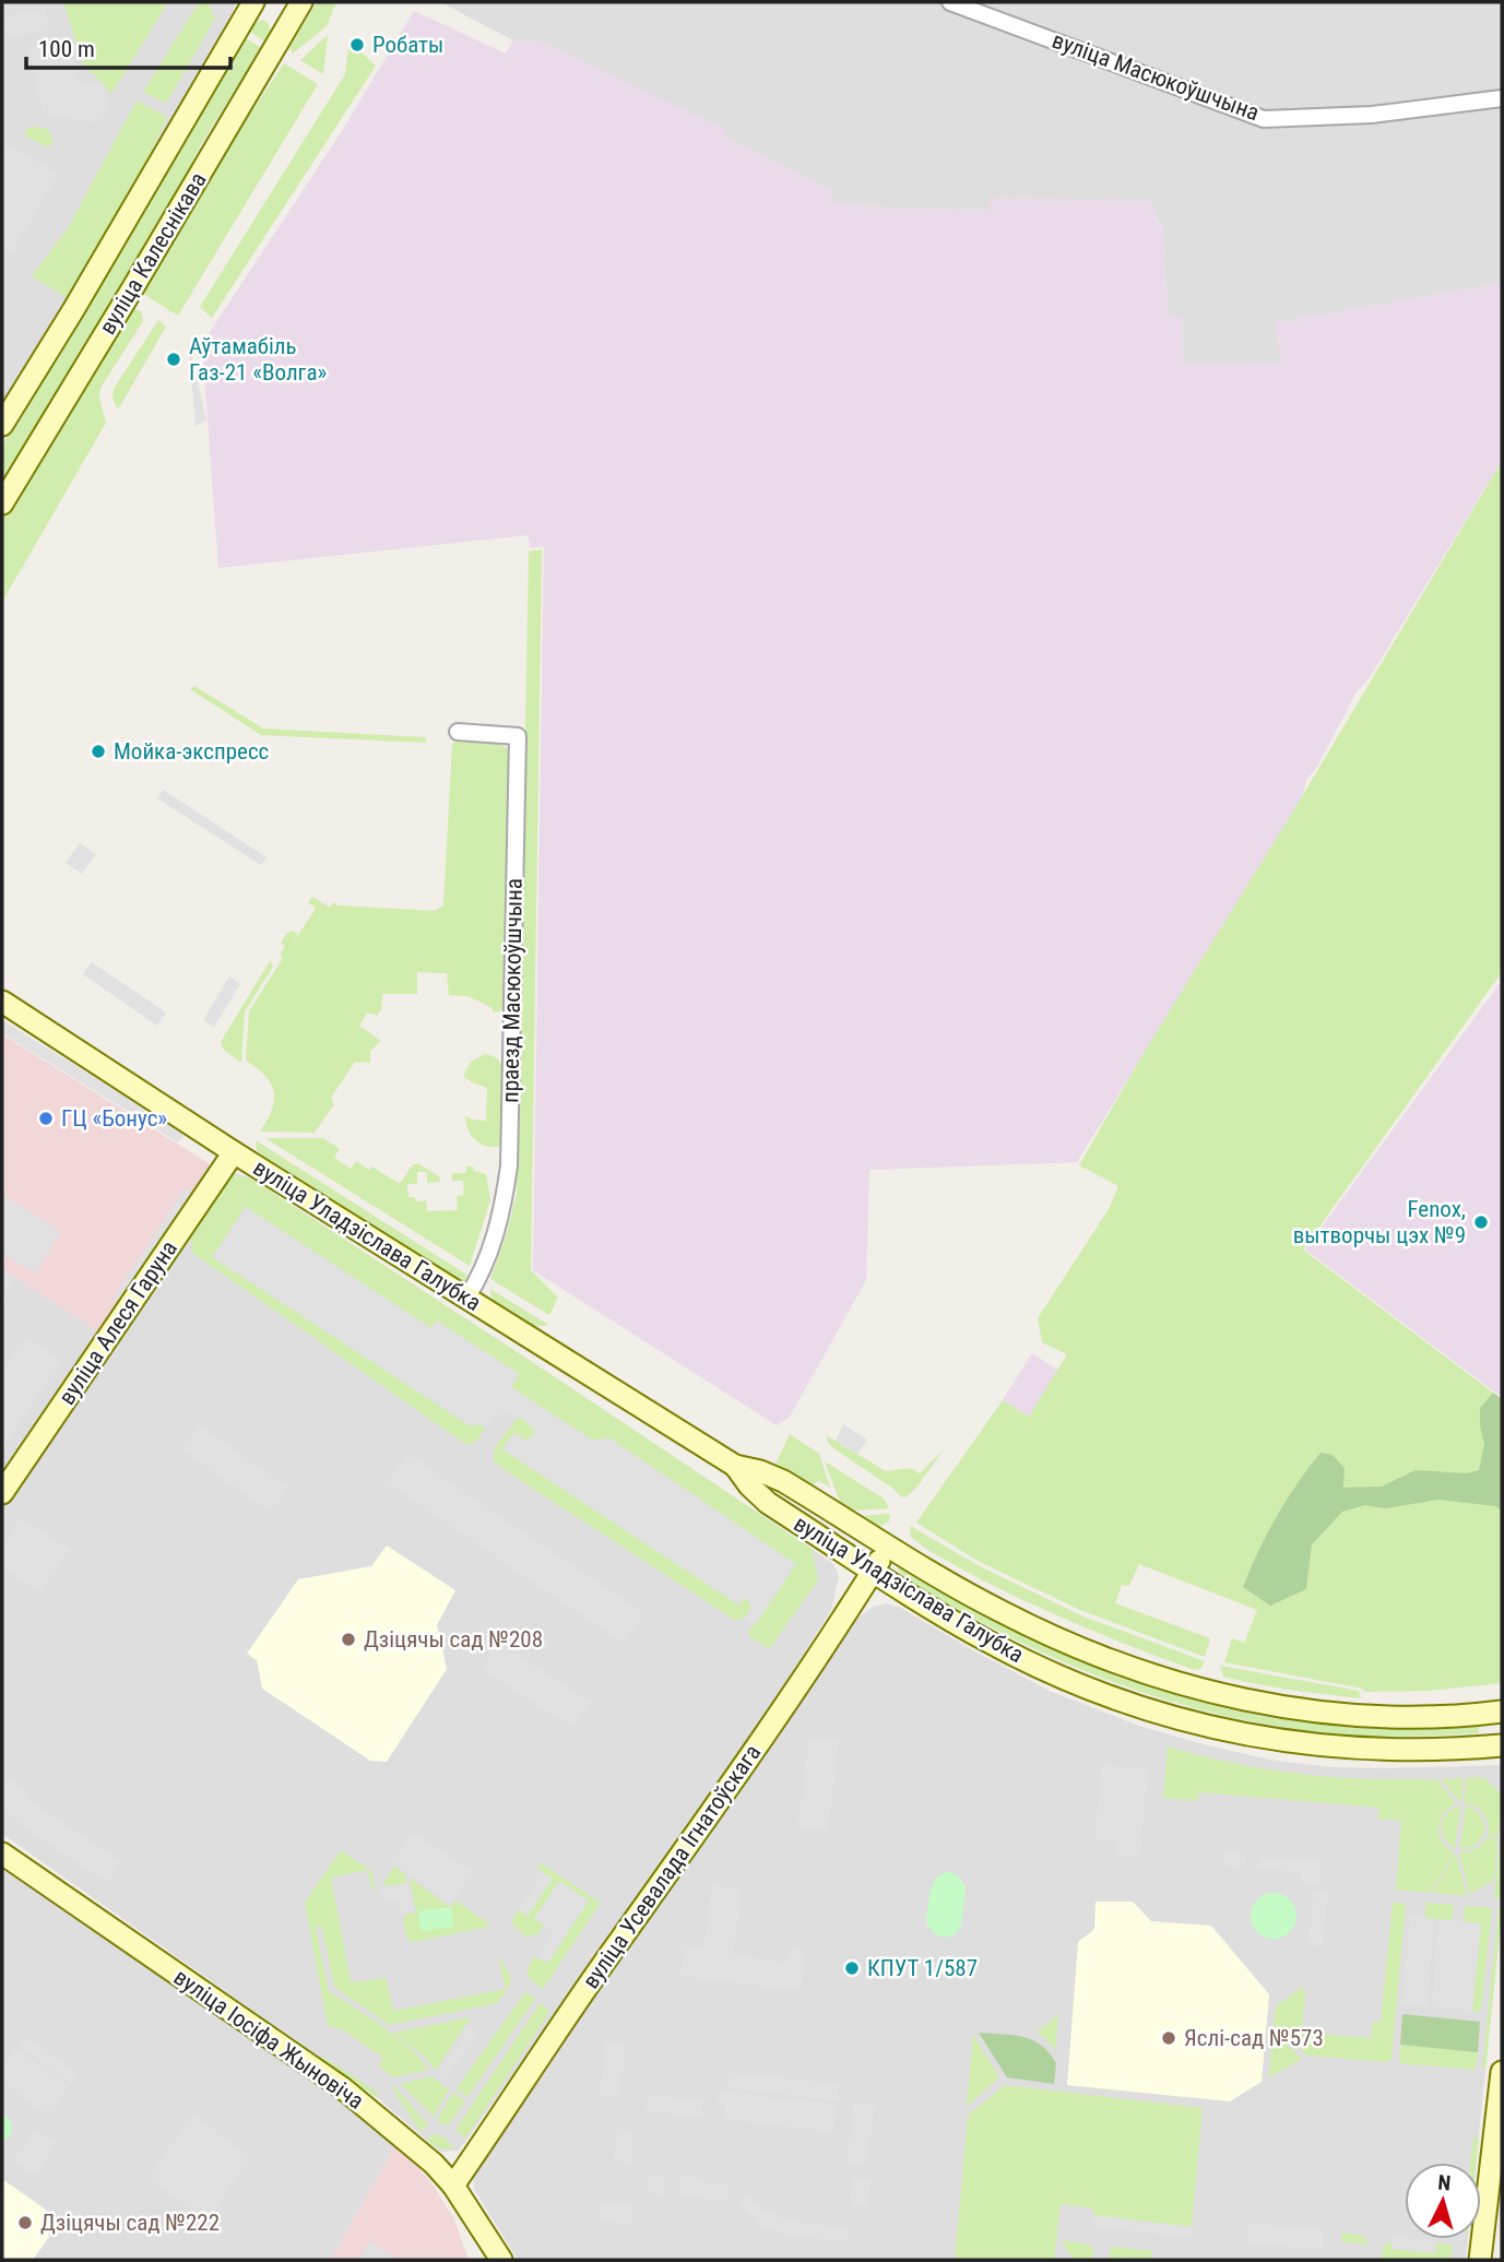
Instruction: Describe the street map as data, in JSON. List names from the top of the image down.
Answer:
{
  "streets": {
    "main road": [
      "вуліца Калеснікава",
      "вуліца Уладзіслава Галубка",
      "вуліца Алеся Гаруна",
      "вуліца Усевалада Ігнатоўскага",
      "вуліца Іосіфа Жыновіча"
    ],
    "street": ["вуліца Масюкоўшчына", "праезд Масюкоўшчына"]
  },
  "crossings": [
    ["праезд Масюкоўшчына", "вуліца Уладзіслава Галубка"],
    ["вуліца Уладзіслава Галубка", "вуліца Алеся Гаруна"],
    ["вуліца Уладзіслава Галубка", "вуліца Усевалада Ігнатоўскага"],
    ["вуліца Усевалада Ігнатоўскага", "вуліца Іосіфа Жыновіча"]
  ],
  "places": [
    "Робаты",
    "Аўтамабіль Газ-21 «Волга»",
    "Мойка-экспресс",
    "ГЦ «Бонус»",
    "Fenox, вытворчы цэх №9",
    "Дзіцячы сад №208",
    "КПУТ 1/587",
    "Яслі-сад №573",
    "Дзіцячы сад №222"
  ],
  "scale_bar": "100 m",
  "north": "top"
}
